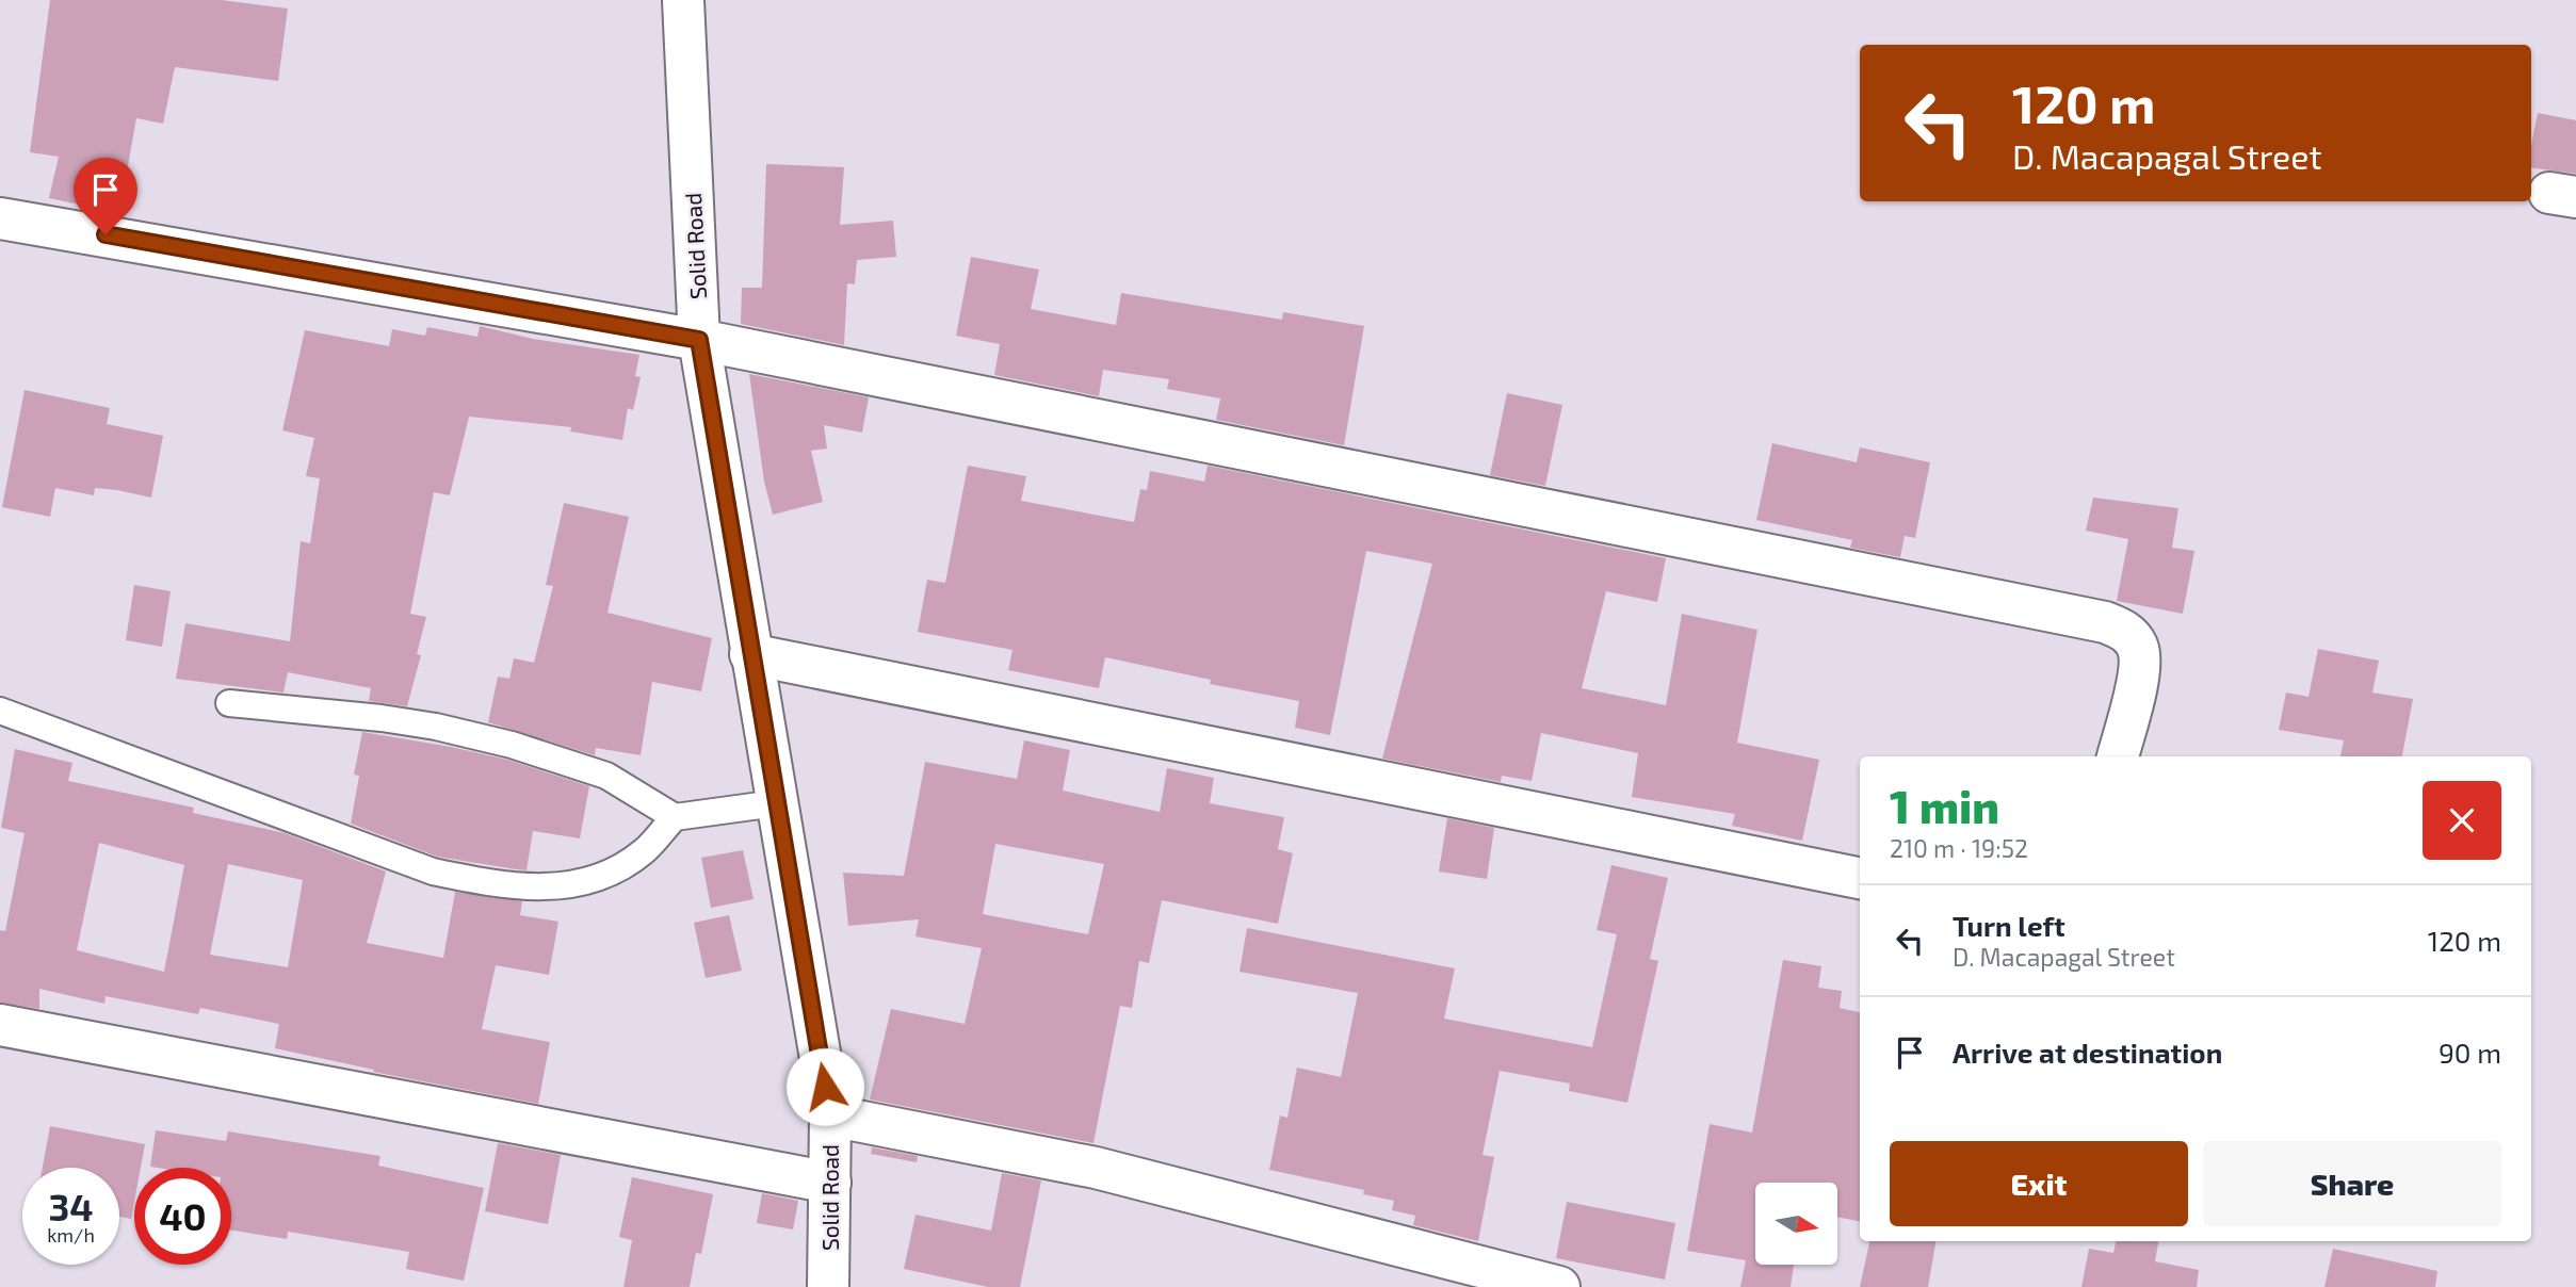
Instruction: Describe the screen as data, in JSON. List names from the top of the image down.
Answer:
{
  "streets": {
    "street": ["Solid Road"]
  },
  "north": "right",
  "page": {
    "turn": ["120 m", "D. Macapagal Street"],
    "heading": ["1 min", "210 m · 19:52"],
    "list": [
      {
        "name": "Turn left",
        "note": "D. Macapagal Street",
        "value": "120 m"
      },
      {
        "name": "Arrive at destination",
        "value": "90 m"
      }
    ],
    "buttons": ["Exit", "Share"],
    "speed": "34 km/h",
    "limit": "40"
  }
}
